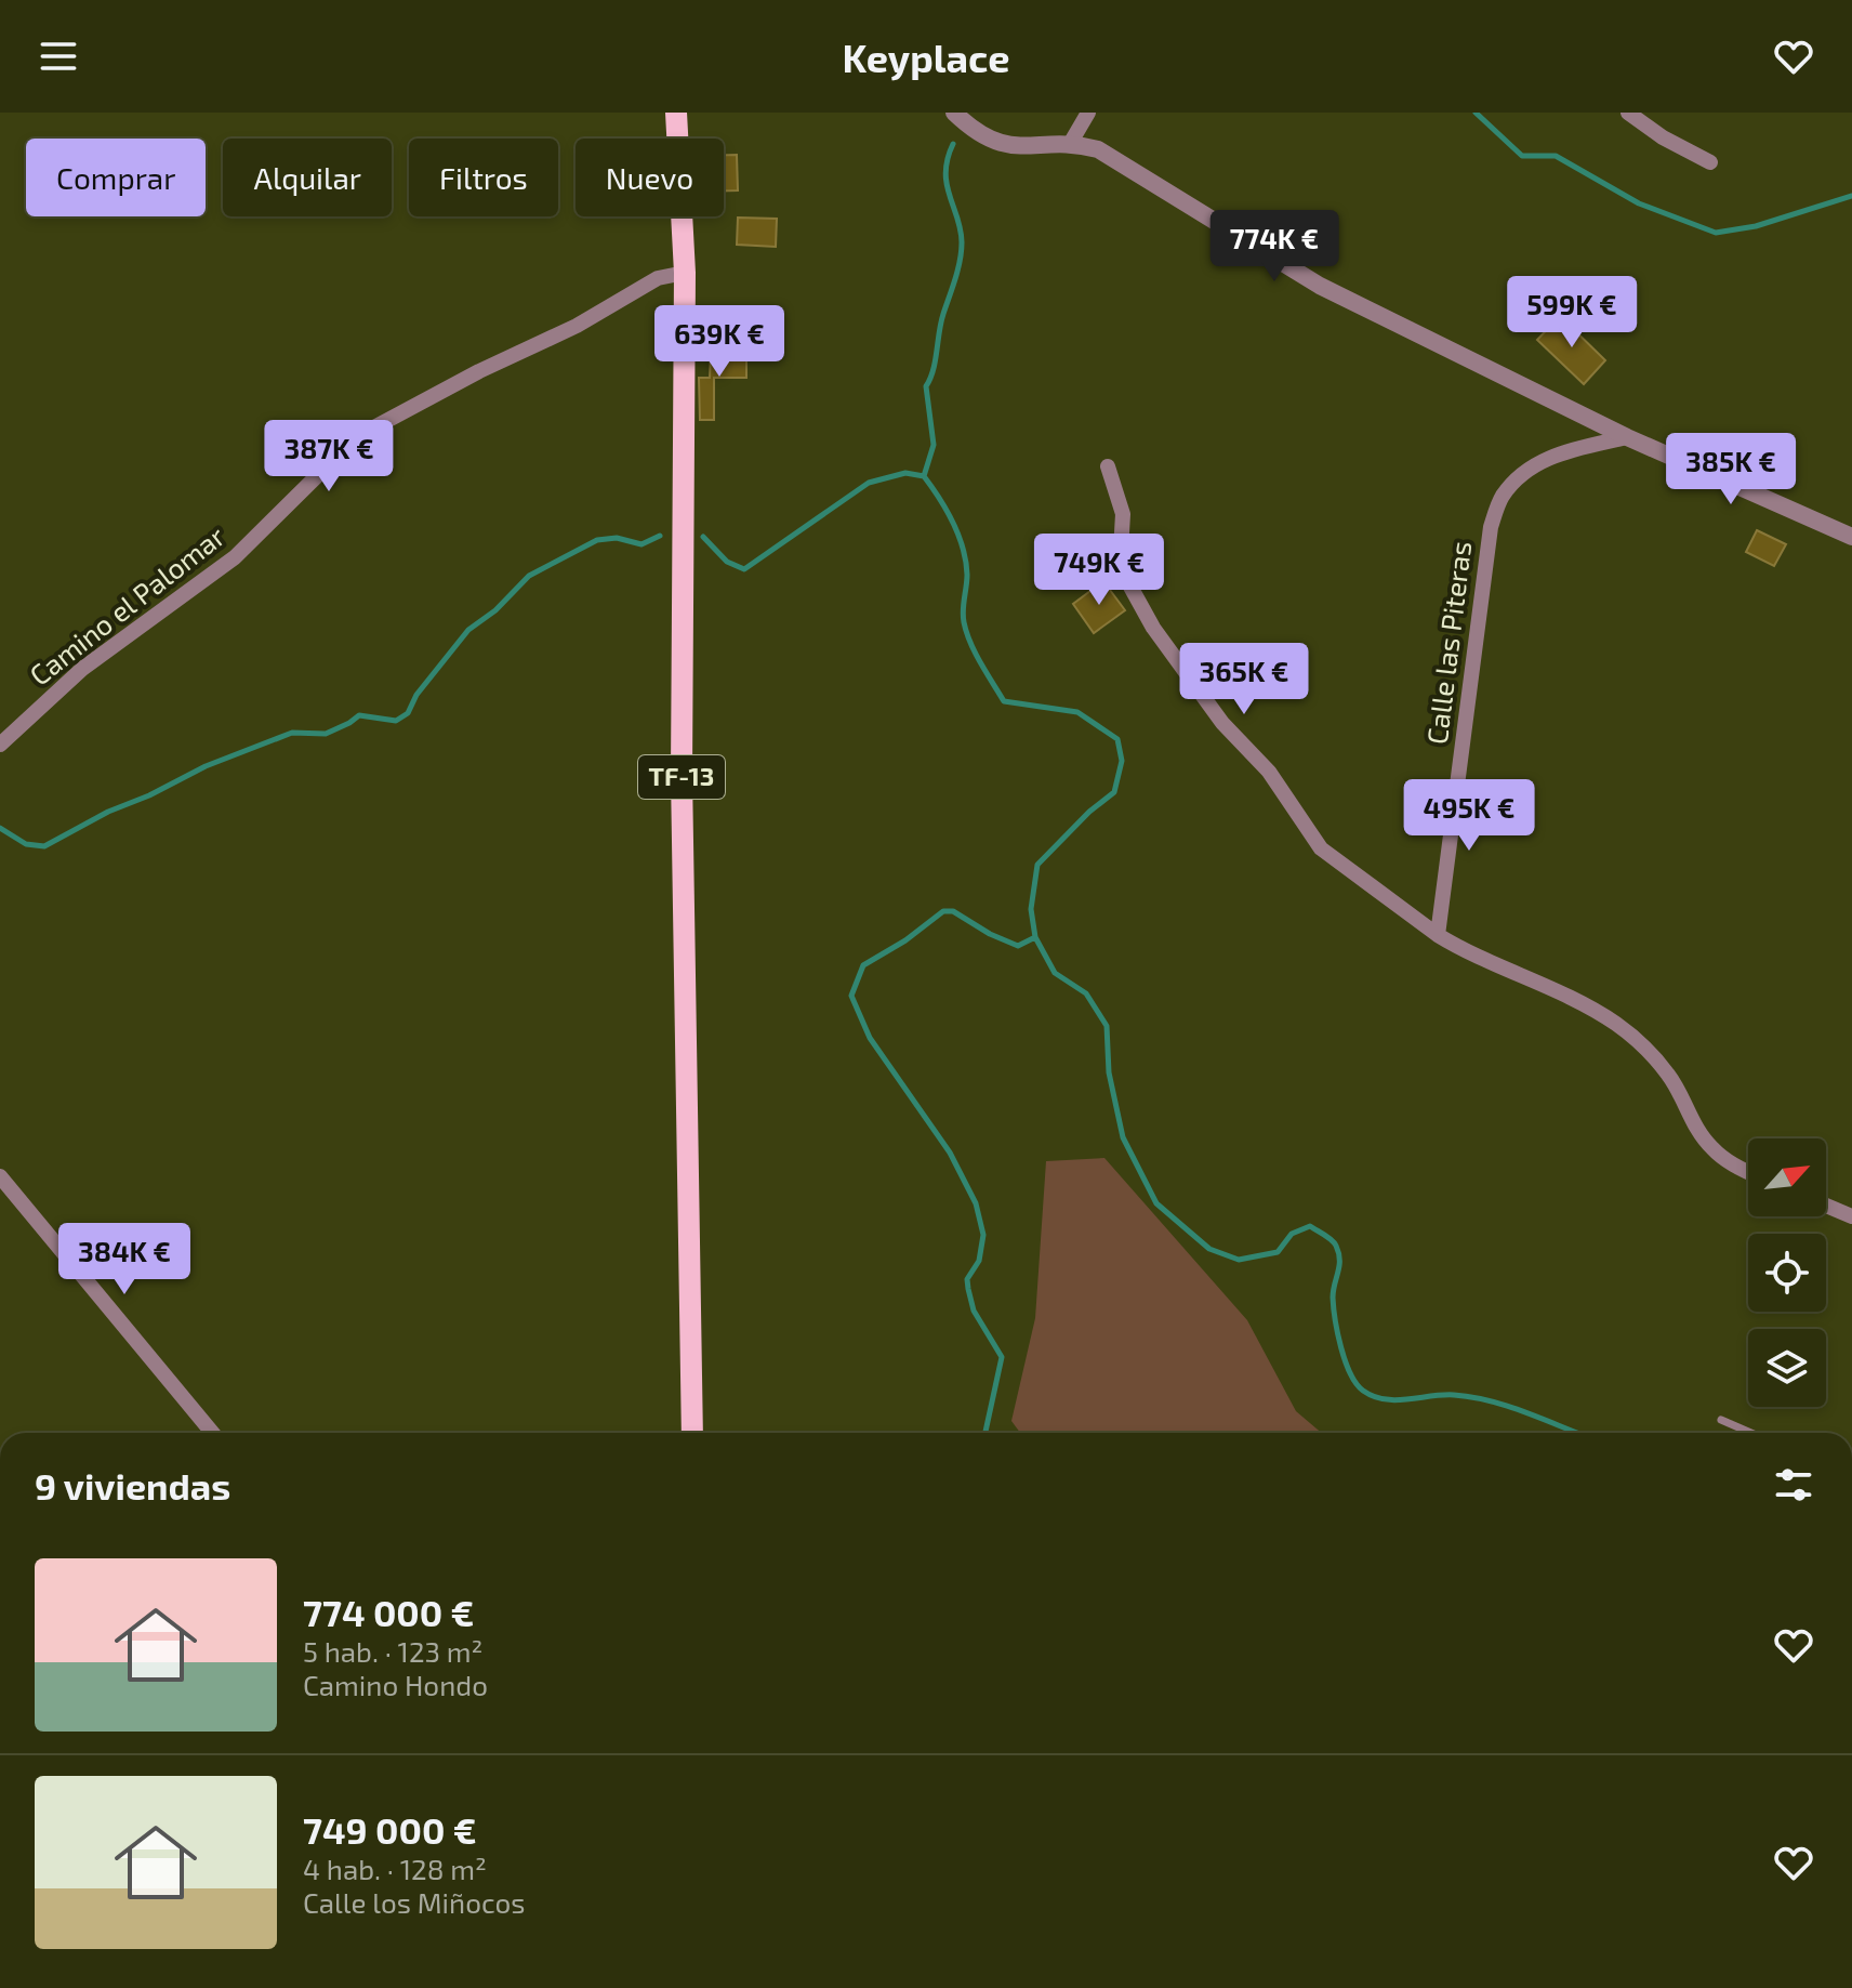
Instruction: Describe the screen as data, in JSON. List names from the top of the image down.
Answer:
{
  "streets": {
    "main road": ["TF-13"],
    "street": ["Camino el Palomar", "Calle las Piteras"]
  },
  "crossings": [
    ["Camino el Palomar", "TF-13"]
  ],
  "north": "top right",
  "page": {
    "header": "Keyplace",
    "chip": [
      "Comprar",
      "Alquilar",
      "Filtros",
      "Nuevo"
    ],
    "price": [
      "774K €",
      "599K €",
      "639K €",
      "387K €",
      "385K €",
      "749K €",
      "365K €",
      "495K €",
      "384K €"
    ],
    "heading": "9 viviendas",
    "list": [
      {
        "name": "774 000 €",
        "note": "5 hab. · 123 m² · Camino Hondo"
      },
      {
        "name": "749 000 €",
        "note": "4 hab. · 128 m² · Calle los Miñocos"
      }
    ]
  }
}
